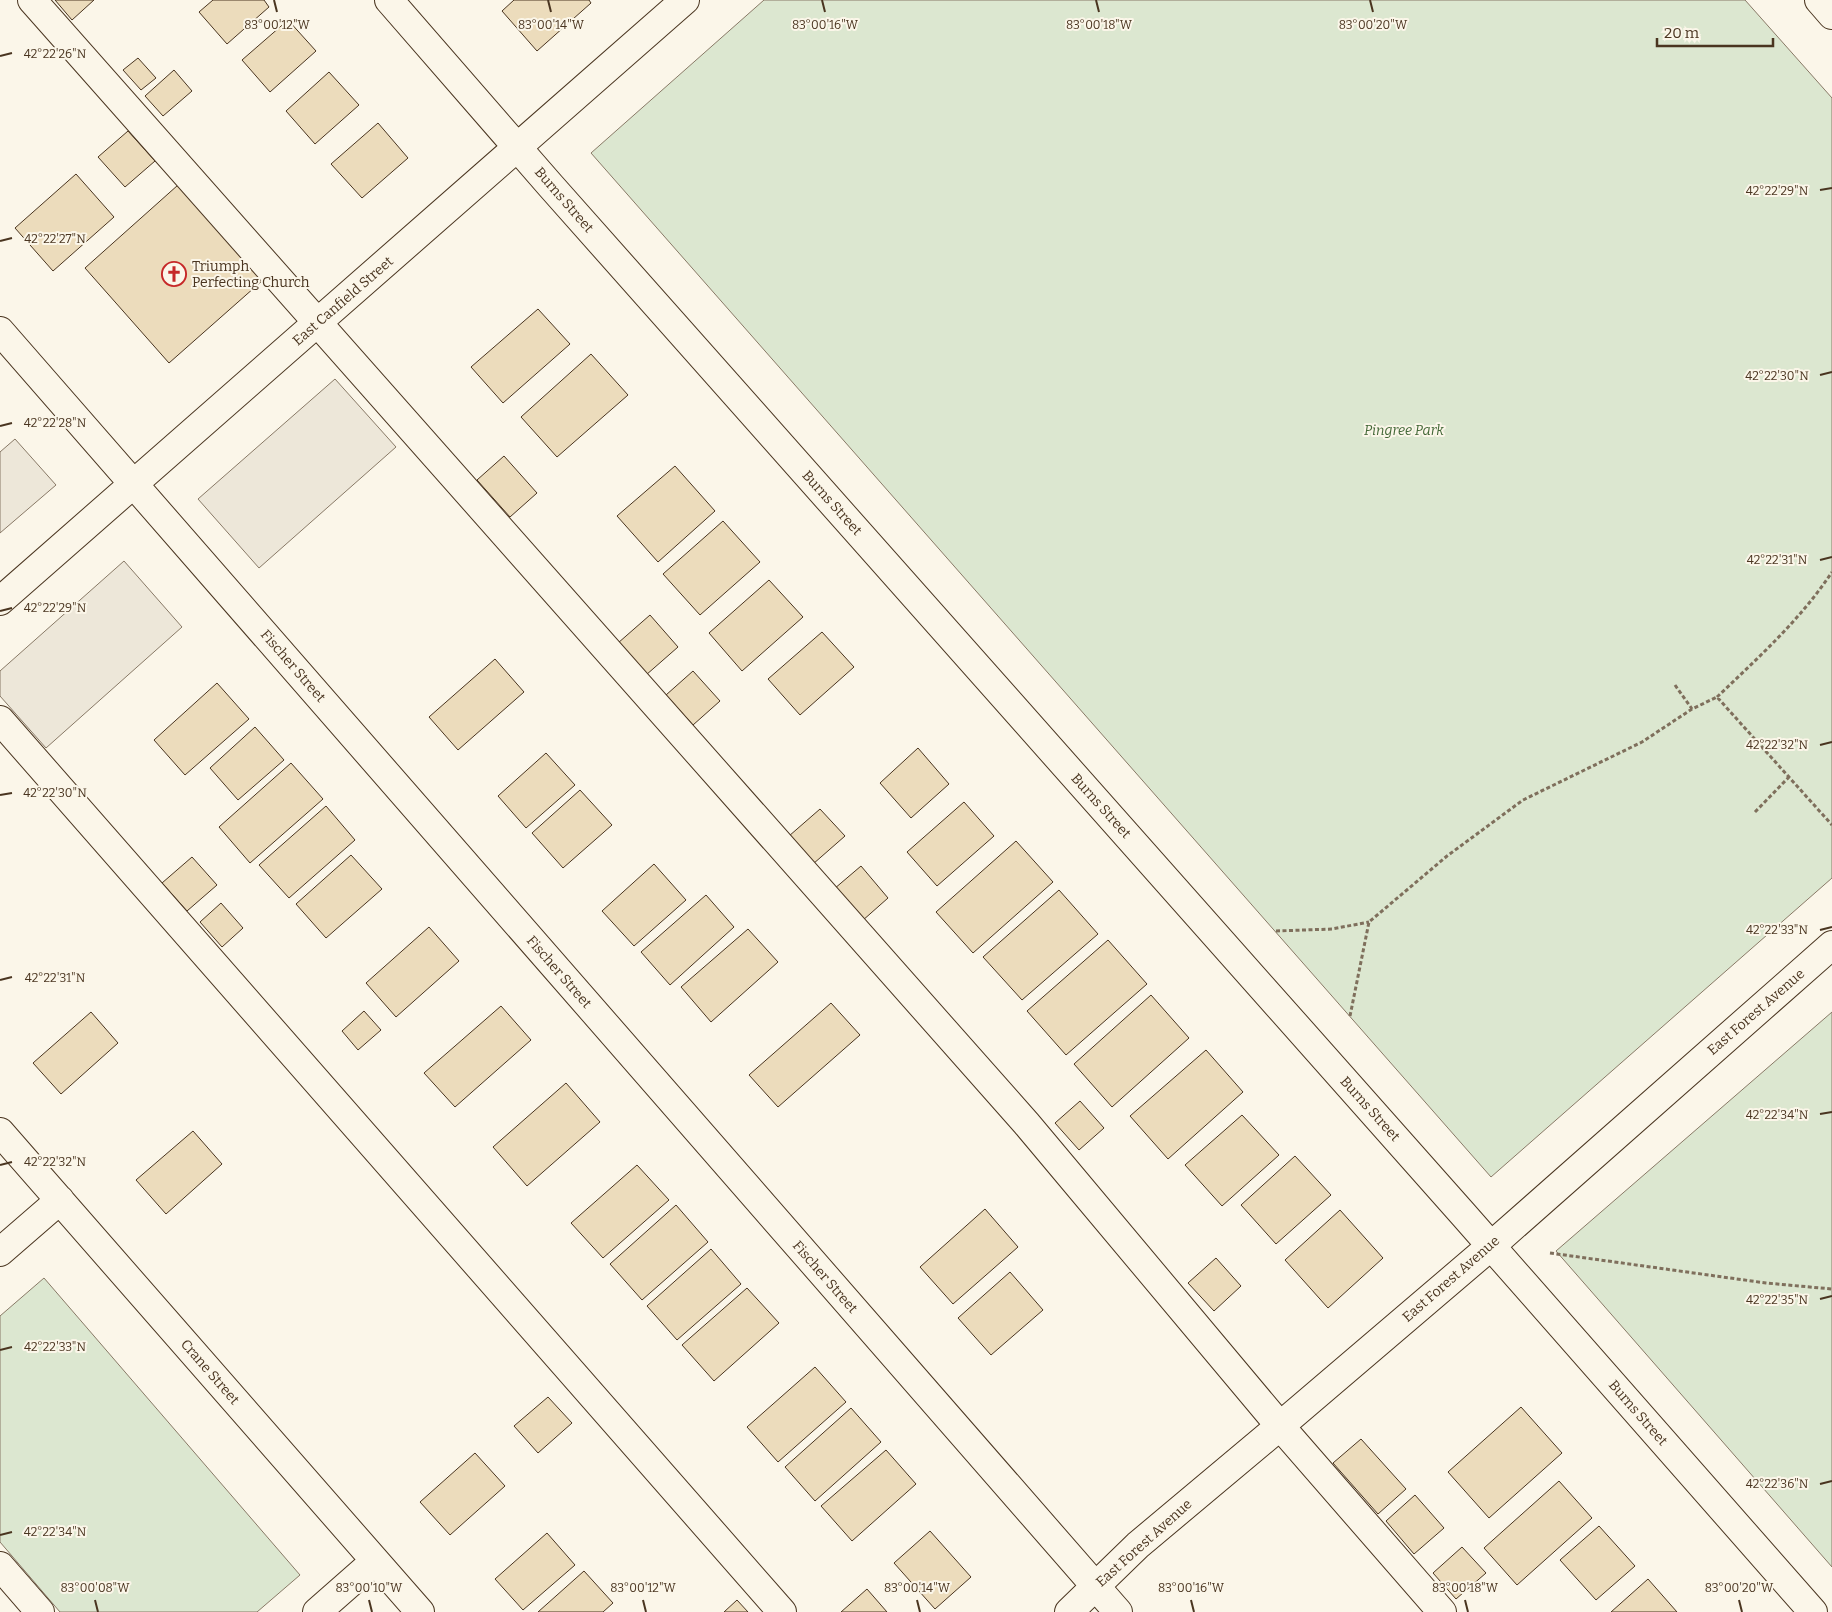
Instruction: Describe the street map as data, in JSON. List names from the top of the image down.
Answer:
{
  "streets": {
    "street": [
      "Burns Street",
      "East Canfield Street",
      "Fischer Street",
      "East Forest Avenue",
      "Crane Street"
    ]
  },
  "crossings": [
    ["Burns Street", "East Canfield Street"],
    ["Burns Street", "East Forest Avenue"],
    ["East Canfield Street", "Fischer Street"],
    ["Fischer Street", "East Forest Avenue"]
  ],
  "parks": ["Pingree Park"],
  "places": {
    "church": ["Triumph Perfecting Church"]
  },
  "scale_bar": "20 m",
  "coordinates": [
    "83°00'12\"W",
    "83°00'14\"W",
    "83°00'16\"W",
    "83°00'18\"W",
    "83°00'20\"W",
    "42°22'26\"N",
    "42°22'29\"N",
    "42°22'27\"N",
    "42°22'30\"N",
    "42°22'28\"N",
    "42°22'31\"N",
    "42°22'32\"N",
    "42°22'33\"N",
    "42°22'34\"N",
    "42°22'35\"N",
    "42°22'36\"N",
    "83°00'08\"W",
    "83°00'10\"W"
  ]
}
